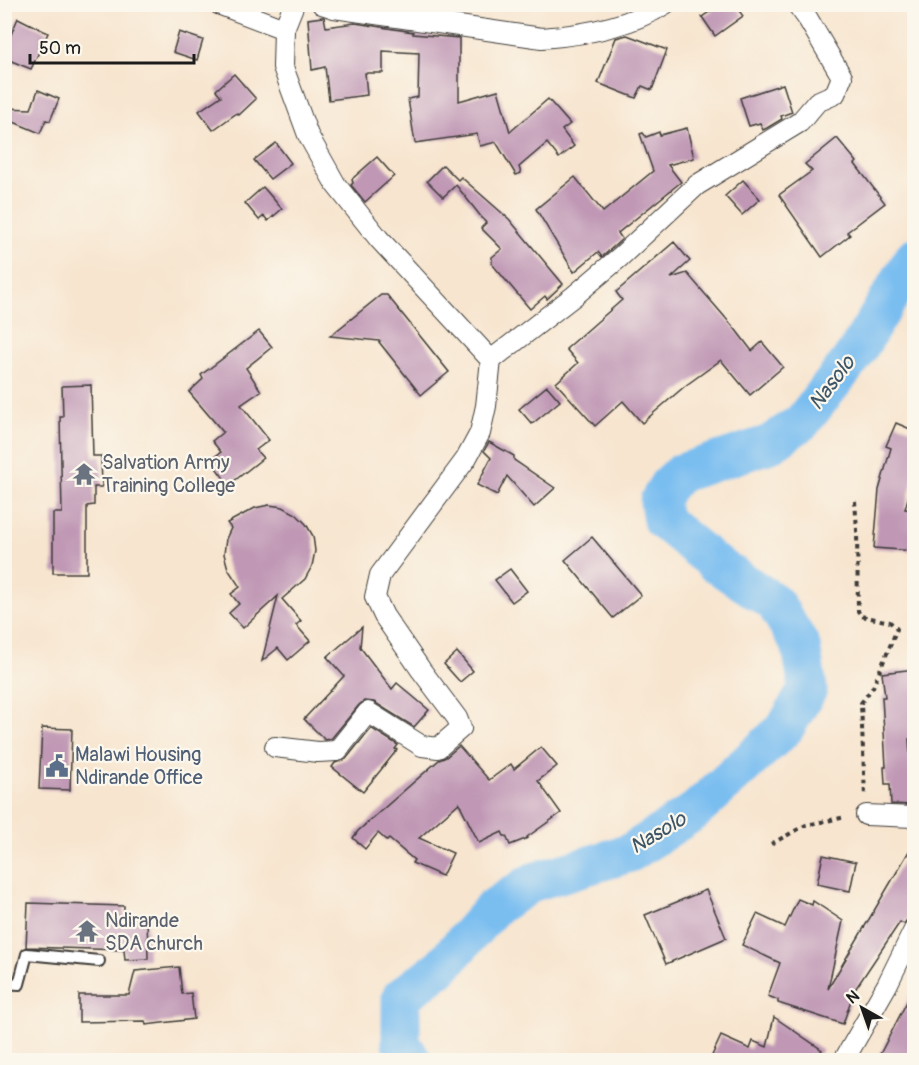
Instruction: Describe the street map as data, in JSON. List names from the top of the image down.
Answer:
{
  "water": ["Nasolo"],
  "places": {
    "temple": ["Salvation Army Training College", "Ndirande SDA church"],
    "public building": ["Malawi Housing Ndirande Office"]
  },
  "scale_bar": "50 m",
  "north": "top left"
}
